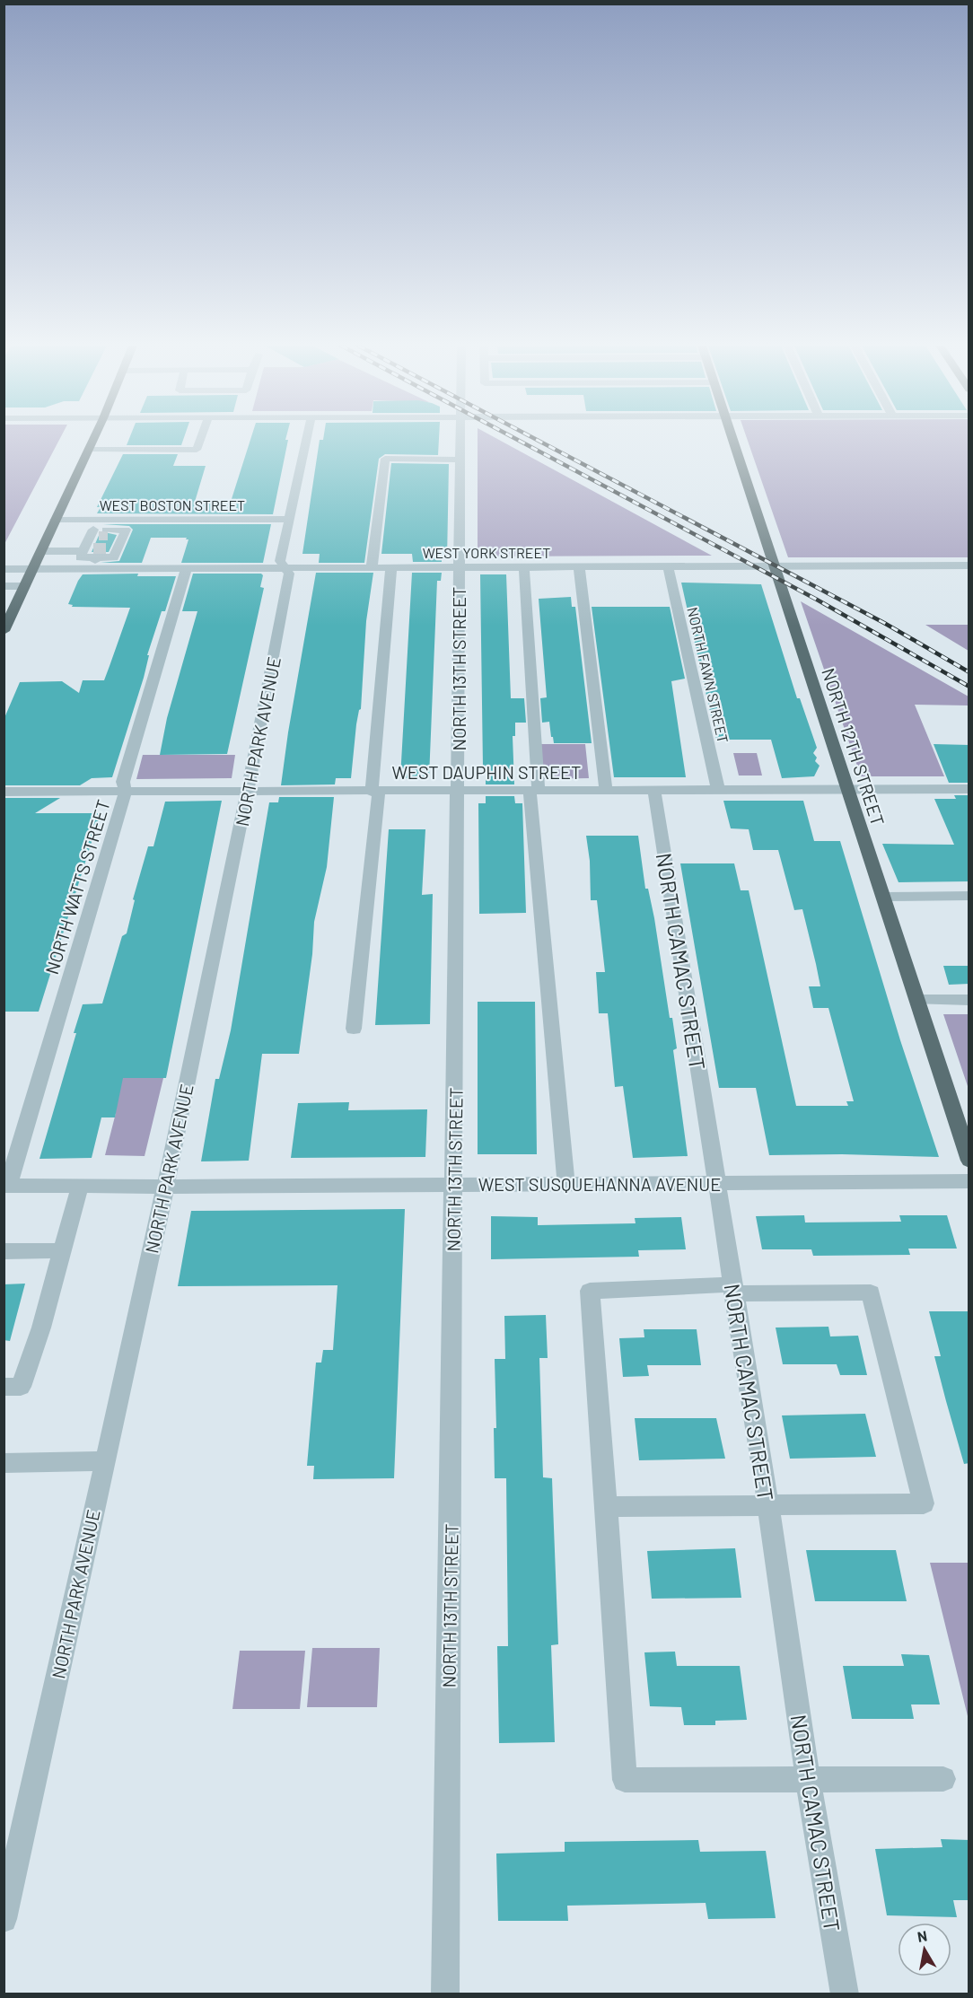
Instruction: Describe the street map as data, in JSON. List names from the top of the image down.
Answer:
{
  "streets": {
    "main road": ["NORTH 12TH STREET"],
    "street": [
      "WEST BOSTON STREET",
      "WEST YORK STREET",
      "NORTH 13TH STREET",
      "NORTH FAWN STREET",
      "NORTH PARK AVENUE",
      "WEST DAUPHIN STREET",
      "NORTH WATTS STREET",
      "NORTH CAMAC STREET",
      "WEST SUSQUEHANNA AVENUE"
    ]
  },
  "crossings": [
    ["WEST BOSTON STREET", "WEST YORK STREET"],
    ["WEST BOSTON STREET", "NORTH PARK AVENUE"],
    ["WEST YORK STREET", "NORTH 13TH STREET"],
    ["WEST YORK STREET", "NORTH FAWN STREET"],
    ["WEST YORK STREET", "NORTH PARK AVENUE"],
    ["WEST YORK STREET", "NORTH 12TH STREET"],
    ["WEST YORK STREET", "NORTH WATTS STREET"],
    ["NORTH 13TH STREET", "WEST DAUPHIN STREET"],
    ["NORTH 13TH STREET", "WEST SUSQUEHANNA AVENUE"],
    ["NORTH FAWN STREET", "WEST DAUPHIN STREET"],
    ["NORTH PARK AVENUE", "WEST DAUPHIN STREET"],
    ["NORTH PARK AVENUE", "WEST SUSQUEHANNA AVENUE"],
    ["NORTH 12TH STREET", "WEST DAUPHIN STREET"],
    ["WEST DAUPHIN STREET", "NORTH WATTS STREET"],
    ["WEST DAUPHIN STREET", "NORTH CAMAC STREET"],
    ["NORTH WATTS STREET", "WEST SUSQUEHANNA AVENUE"],
    ["NORTH CAMAC STREET", "WEST SUSQUEHANNA AVENUE"]
  ],
  "north": "top"
}
